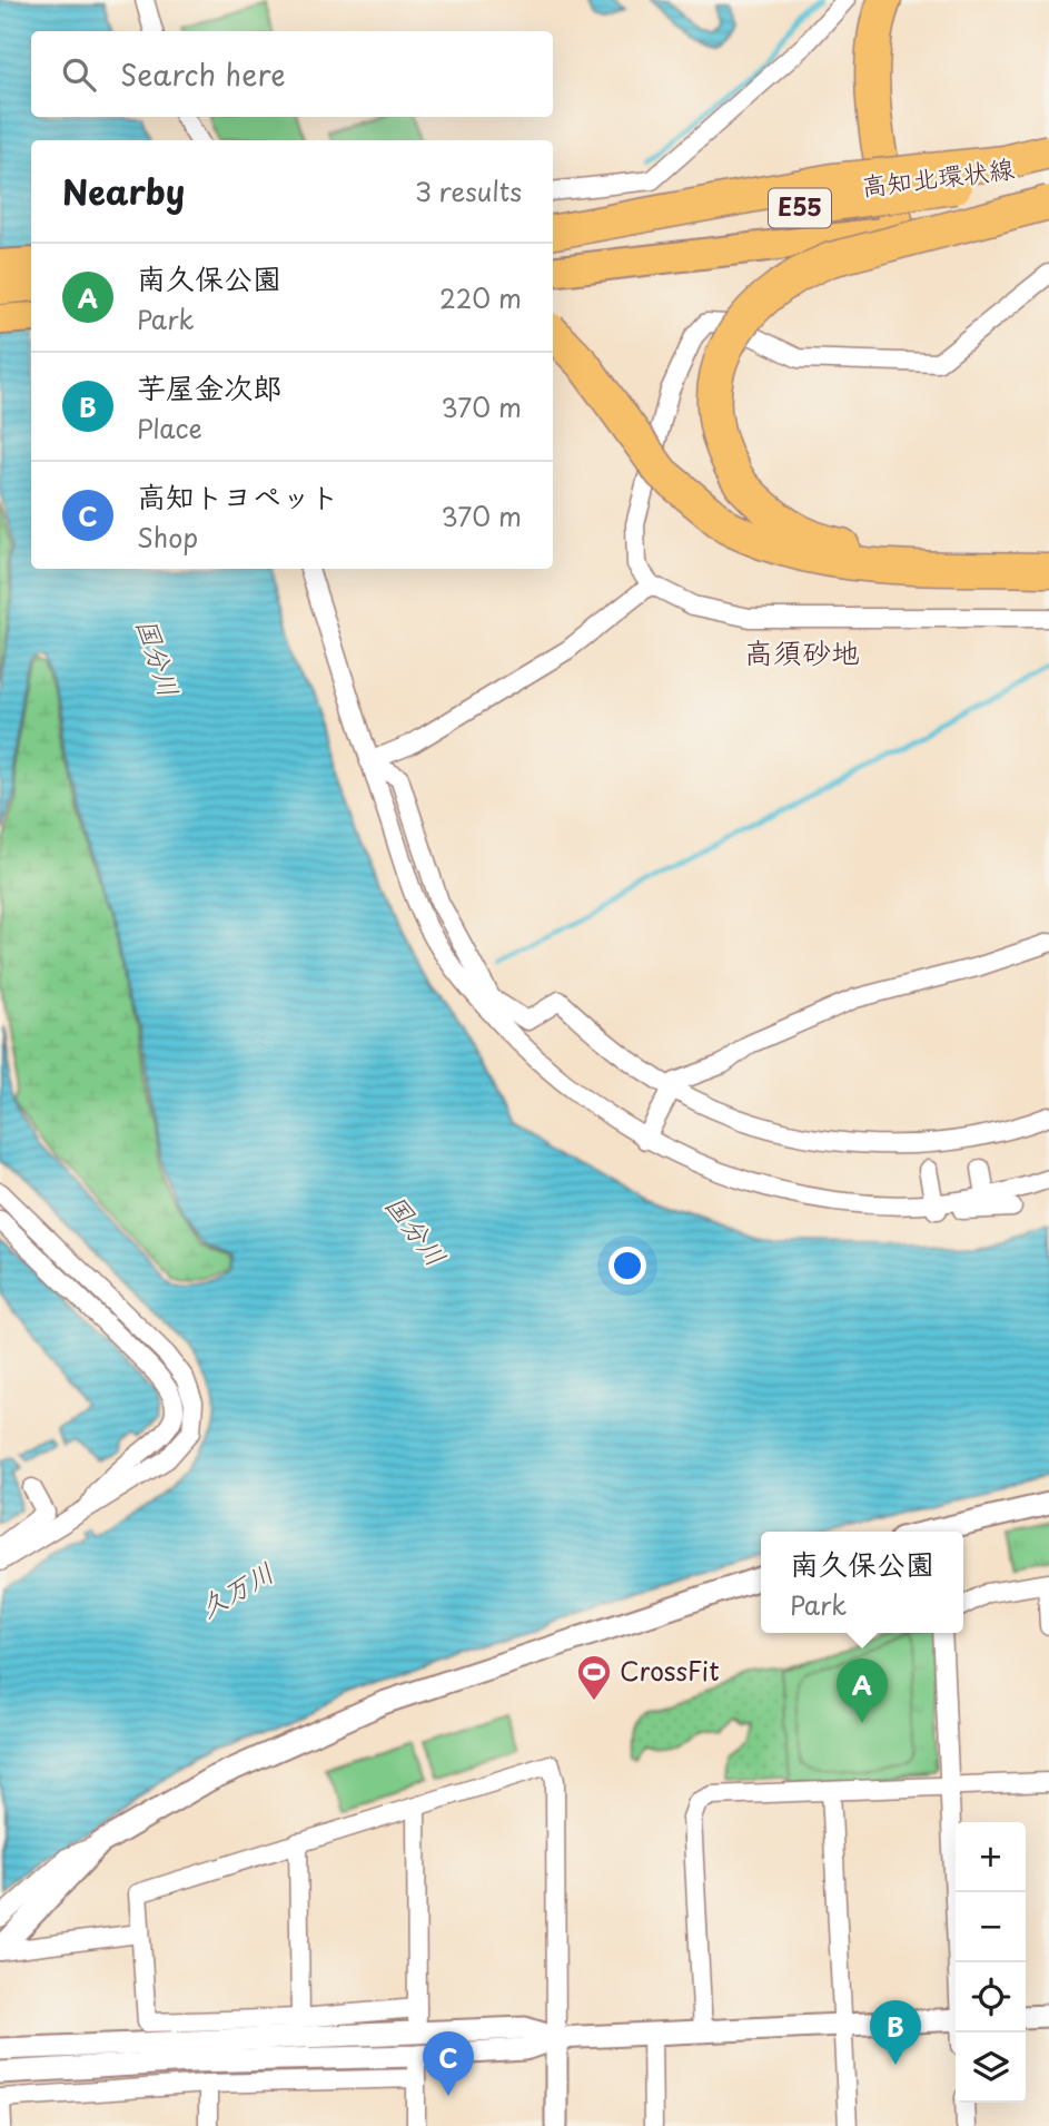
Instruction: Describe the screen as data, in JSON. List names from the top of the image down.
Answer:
{
  "streets": {
    "highway": ["E55"],
    "main road": ["高知北環状線"]
  },
  "districts": ["高須砂地"],
  "water": ["国分川", "久万川"],
  "places": {
    "sports": ["CrossFit"]
  },
  "page": {
    "search": "Search here",
    "heading": ["Nearby", "3 results"],
    "list": [
      {
        "mark": "A",
        "name": "南久保公園",
        "note": "Park",
        "value": "220 m"
      },
      {
        "mark": "B",
        "name": "芋屋金次郎",
        "note": "Place",
        "value": "370 m"
      },
      {
        "mark": "C",
        "name": "高知トヨペット",
        "note": "Shop",
        "value": "370 m"
      }
    ],
    "popup": ["南久保公園", "Park"],
    "pins": ["A", "B", "C"],
    "map_buttons": ["+", "−"]
  }
}
